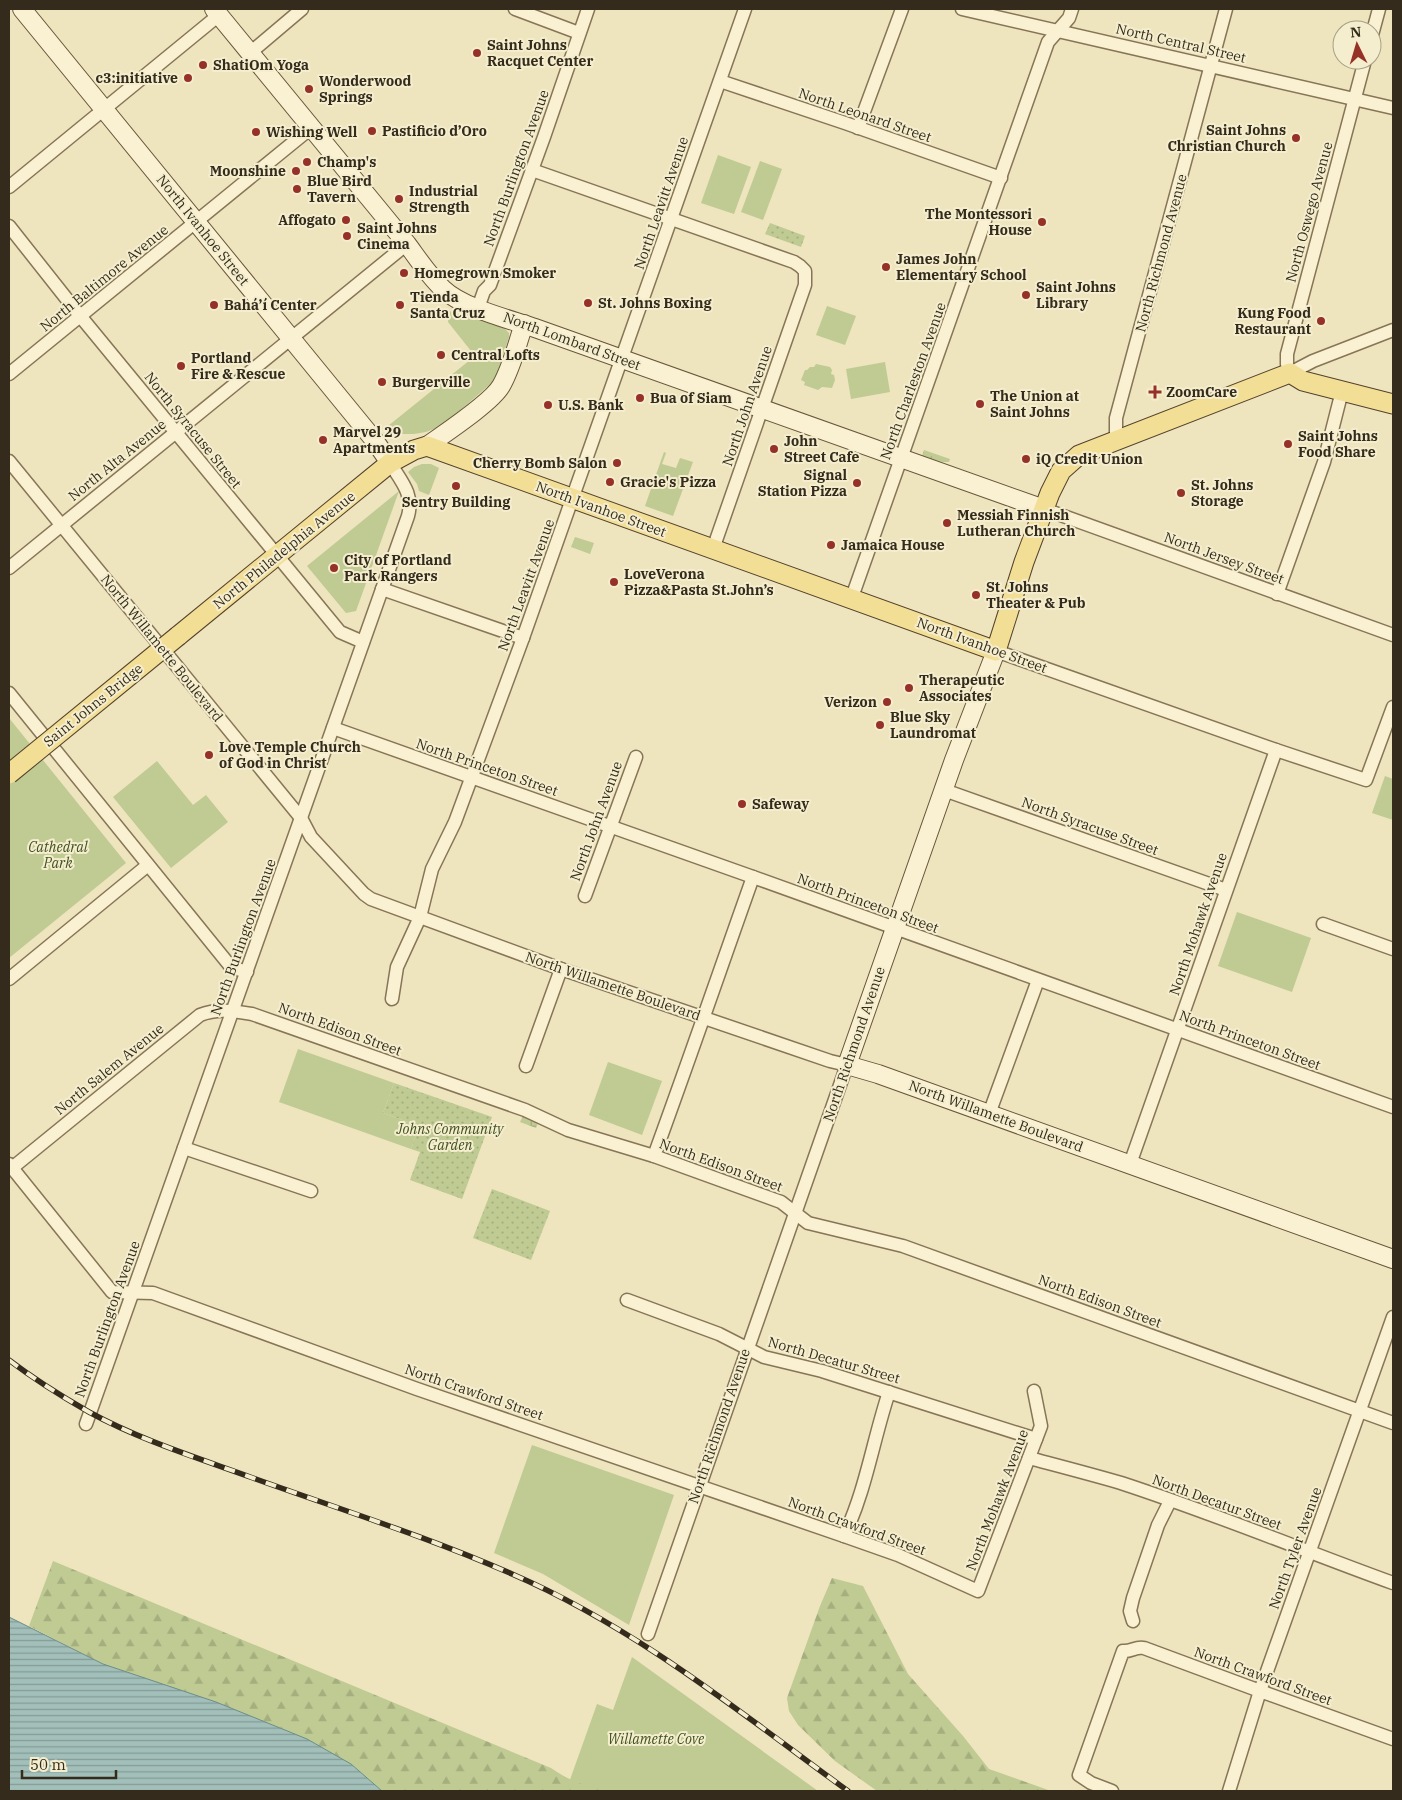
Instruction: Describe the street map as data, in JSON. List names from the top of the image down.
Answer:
{
  "streets": {
    "main road": [
      "North Ivanhoe Street",
      "North Richmond Avenue",
      "North Lombard Street",
      "North Philadelphia Avenue",
      "North Willamette Boulevard",
      "Saint Johns Bridge"
    ],
    "street": [
      "North Central Street",
      "North Leonard Street",
      "North Burlington Avenue",
      "North Leavitt Avenue",
      "North Oswego Avenue",
      "North Baltimore Avenue",
      "North Charleston Avenue",
      "North John Avenue",
      "North Syracuse Street",
      "North Alta Avenue",
      "North Jersey Street",
      "North Princeton Street",
      "North Mohawk Avenue",
      "North Edison Street",
      "North Salem Avenue",
      "North Decatur Street",
      "North Crawford Street",
      "North Tyler Avenue"
    ]
  },
  "crossings": [
    ["North Central Street", "North Oswego Avenue"],
    ["North Central Street", "North Richmond Avenue"],
    ["North Central Street", "North Charleston Avenue"],
    ["North Leonard Street", "North Leavitt Avenue"],
    ["North Leonard Street", "North Charleston Avenue"],
    ["North Burlington Avenue", "North Ivanhoe Street"],
    ["North Burlington Avenue", "North Lombard Street"],
    ["North Burlington Avenue", "North Syracuse Street"],
    ["North Burlington Avenue", "North Philadelphia Avenue"],
    ["North Burlington Avenue", "North Willamette Boulevard"],
    ["North Burlington Avenue", "North Princeton Street"],
    ["North Burlington Avenue", "North Edison Street"],
    ["North Burlington Avenue", "North Salem Avenue"],
    ["North Burlington Avenue", "North Crawford Street"],
    ["North Leavitt Avenue", "North Ivanhoe Street"],
    ["North Leavitt Avenue", "North Lombard Street"],
    ["North Leavitt Avenue", "North John Avenue"],
    ["North Leavitt Avenue", "North Willamette Boulevard"],
    ["North Leavitt Avenue", "North Princeton Street"],
    ["North Ivanhoe Street", "North Richmond Avenue"],
    ["North Ivanhoe Street", "North Baltimore Avenue"],
    ["North Ivanhoe Street", "North Charleston Avenue"],
    ["North Ivanhoe Street", "North John Avenue"],
    ["North Ivanhoe Street", "North Alta Avenue"],
    ["North Ivanhoe Street", "North Philadelphia Avenue"],
    ["North Ivanhoe Street", "North Mohawk Avenue"],
    ["North Richmond Avenue", "North Lombard Street"],
    ["North Richmond Avenue", "North Syracuse Street"],
    ["North Richmond Avenue", "North Jersey Street"],
    ["North Richmond Avenue", "North Willamette Boulevard"],
    ["North Richmond Avenue", "North Princeton Street"],
    ["North Richmond Avenue", "North Edison Street"],
    ["North Richmond Avenue", "North Decatur Street"],
    ["North Richmond Avenue", "North Crawford Street"],
    ["North Baltimore Avenue", "North Lombard Street"],
    ["North Baltimore Avenue", "North Syracuse Street"],
    ["North Lombard Street", "North Charleston Avenue"],
    ["North Lombard Street", "North John Avenue"],
    ["North Lombard Street", "North Alta Avenue"],
    ["North Lombard Street", "North Jersey Street"],
    ["North John Avenue", "North Princeton Street"],
    ["North Syracuse Street", "North Alta Avenue"],
    ["North Syracuse Street", "North Philadelphia Avenue"],
    ["North Syracuse Street", "North Mohawk Avenue"],
    ["North Alta Avenue", "North Willamette Boulevard"],
    ["North Philadelphia Avenue", "Saint Johns Bridge"],
    ["North Willamette Boulevard", "North Mohawk Avenue"],
    ["North Princeton Street", "North Mohawk Avenue"],
    ["North Mohawk Avenue", "North Decatur Street"],
    ["North Mohawk Avenue", "North Crawford Street"],
    ["North Edison Street", "North Salem Avenue"],
    ["North Edison Street", "North Tyler Avenue"],
    ["North Salem Avenue", "North Crawford Street"],
    ["North Decatur Street", "North Tyler Avenue"],
    ["North Crawford Street", "North Tyler Avenue"]
  ],
  "parks": ["Cathedral Park", "Johns Community Garden", "Willamette Cove"],
  "places": {
    "other": [
      "Saint Johns Racquet Center",
      "ShatiOm Yoga",
      "c3:initiative",
      "Wonderwood Springs",
      "Pastificio d’Oro",
      "Wishing Well",
      "Saint Johns Christian Church",
      "Champ's",
      "Moonshine",
      "Blue Bird Tavern",
      "Industrial Strength",
      "Affogato",
      "The Montessori House",
      "Saint Johns Cinema",
      "James John Elementary School",
      "Homegrown Smoker",
      "Saint Johns Library",
      "St. Johns Boxing",
      "Bahá’í Center",
      "Tienda Santa Cruz",
      "Kung Food Restaurant",
      "Central Lofts",
      "Portland Fire & Rescue",
      "Burgerville",
      "Bua of Siam",
      "The Union at Saint Johns",
      "U.S. Bank",
      "Marvel 29 Apartments",
      "Saint Johns Food Share",
      "John Street Cafe",
      "iQ Credit Union",
      "Cherry Bomb Salon",
      "Gracie's Pizza",
      "Signal Station Pizza",
      "Sentry Building",
      "St. Johns Storage",
      "Messiah Finnish Lutheran Church",
      "Jamaica House",
      "City of Portland Park Rangers",
      "LoveVerona Pizza&Pasta St.John’s",
      "St. Johns Theater & Pub",
      "Therapeutic Associates",
      "Verizon",
      "Blue Sky Laundromat",
      "Love Temple Church of God in Christ",
      "Safeway"
    ],
    "health": ["ZoomCare"]
  },
  "scale_bar": "50 m",
  "north": "top"
}
